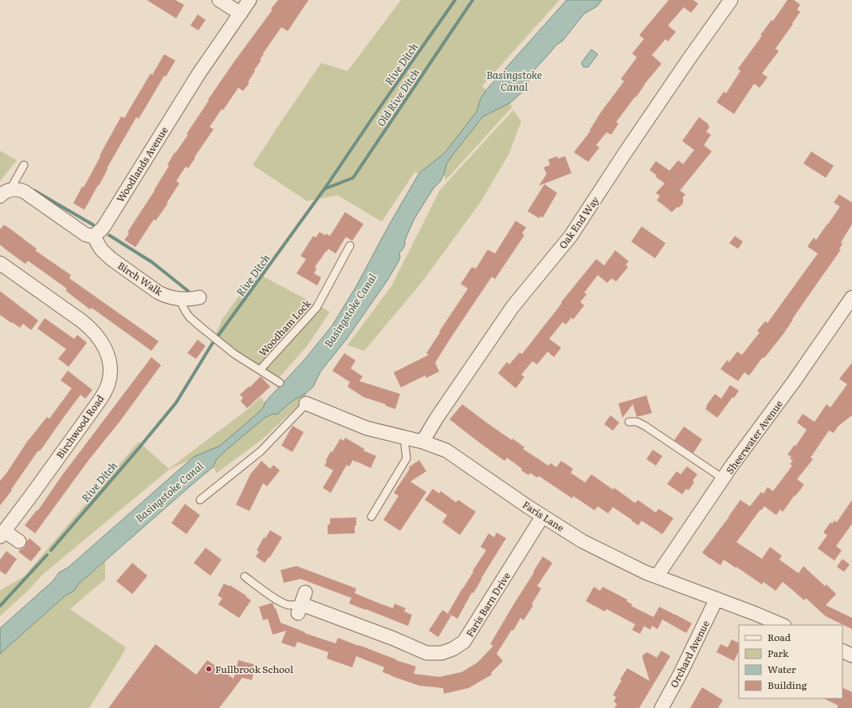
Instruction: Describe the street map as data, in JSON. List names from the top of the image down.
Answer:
{
  "streets": {
    "street": [
      "Woodlands Avenue",
      "Oak End Way",
      "Birch Walk",
      "Birchwood Road",
      "Sheerwater Avenue",
      "Faris Lane",
      "Faris Barn Drive",
      "Orchard Avenue"
    ],
    "lane": ["Woodham Lock"]
  },
  "crossings": [
    ["Woodlands Avenue", "Birch Walk"],
    ["Oak End Way", "Faris Lane"],
    ["Birch Walk", "Woodham Lock"],
    ["Sheerwater Avenue", "Faris Lane"],
    ["Faris Lane", "Faris Barn Drive"],
    ["Faris Lane", "Orchard Avenue"]
  ],
  "water": ["Rive Ditch", "Basingstoke Canal", "Old Rive Ditch"],
  "places": ["Fullbrook School"],
  "legend": [
    "Road",
    "Park",
    "Water",
    "Building"
  ]
}
